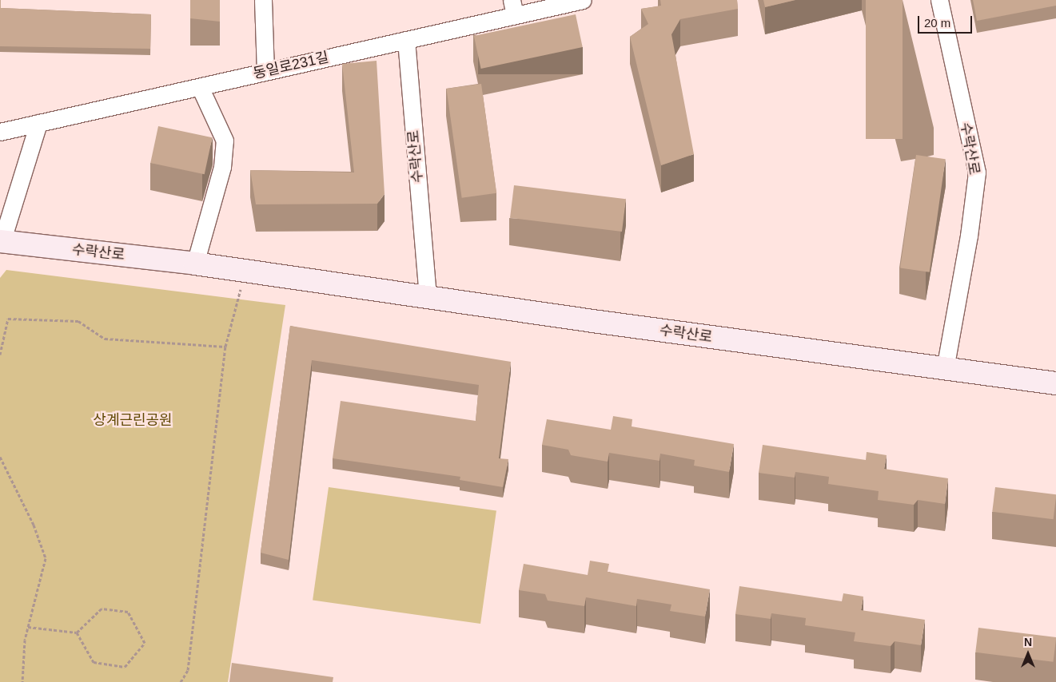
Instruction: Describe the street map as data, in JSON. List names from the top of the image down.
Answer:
{
  "streets": {
    "street": ["동일로231길", "수락산로"]
  },
  "crossings": [
    ["동일로231길", "수락산로"]
  ],
  "parks": ["상계근린공원"],
  "scale_bar": "20 m",
  "north": "top"
}
